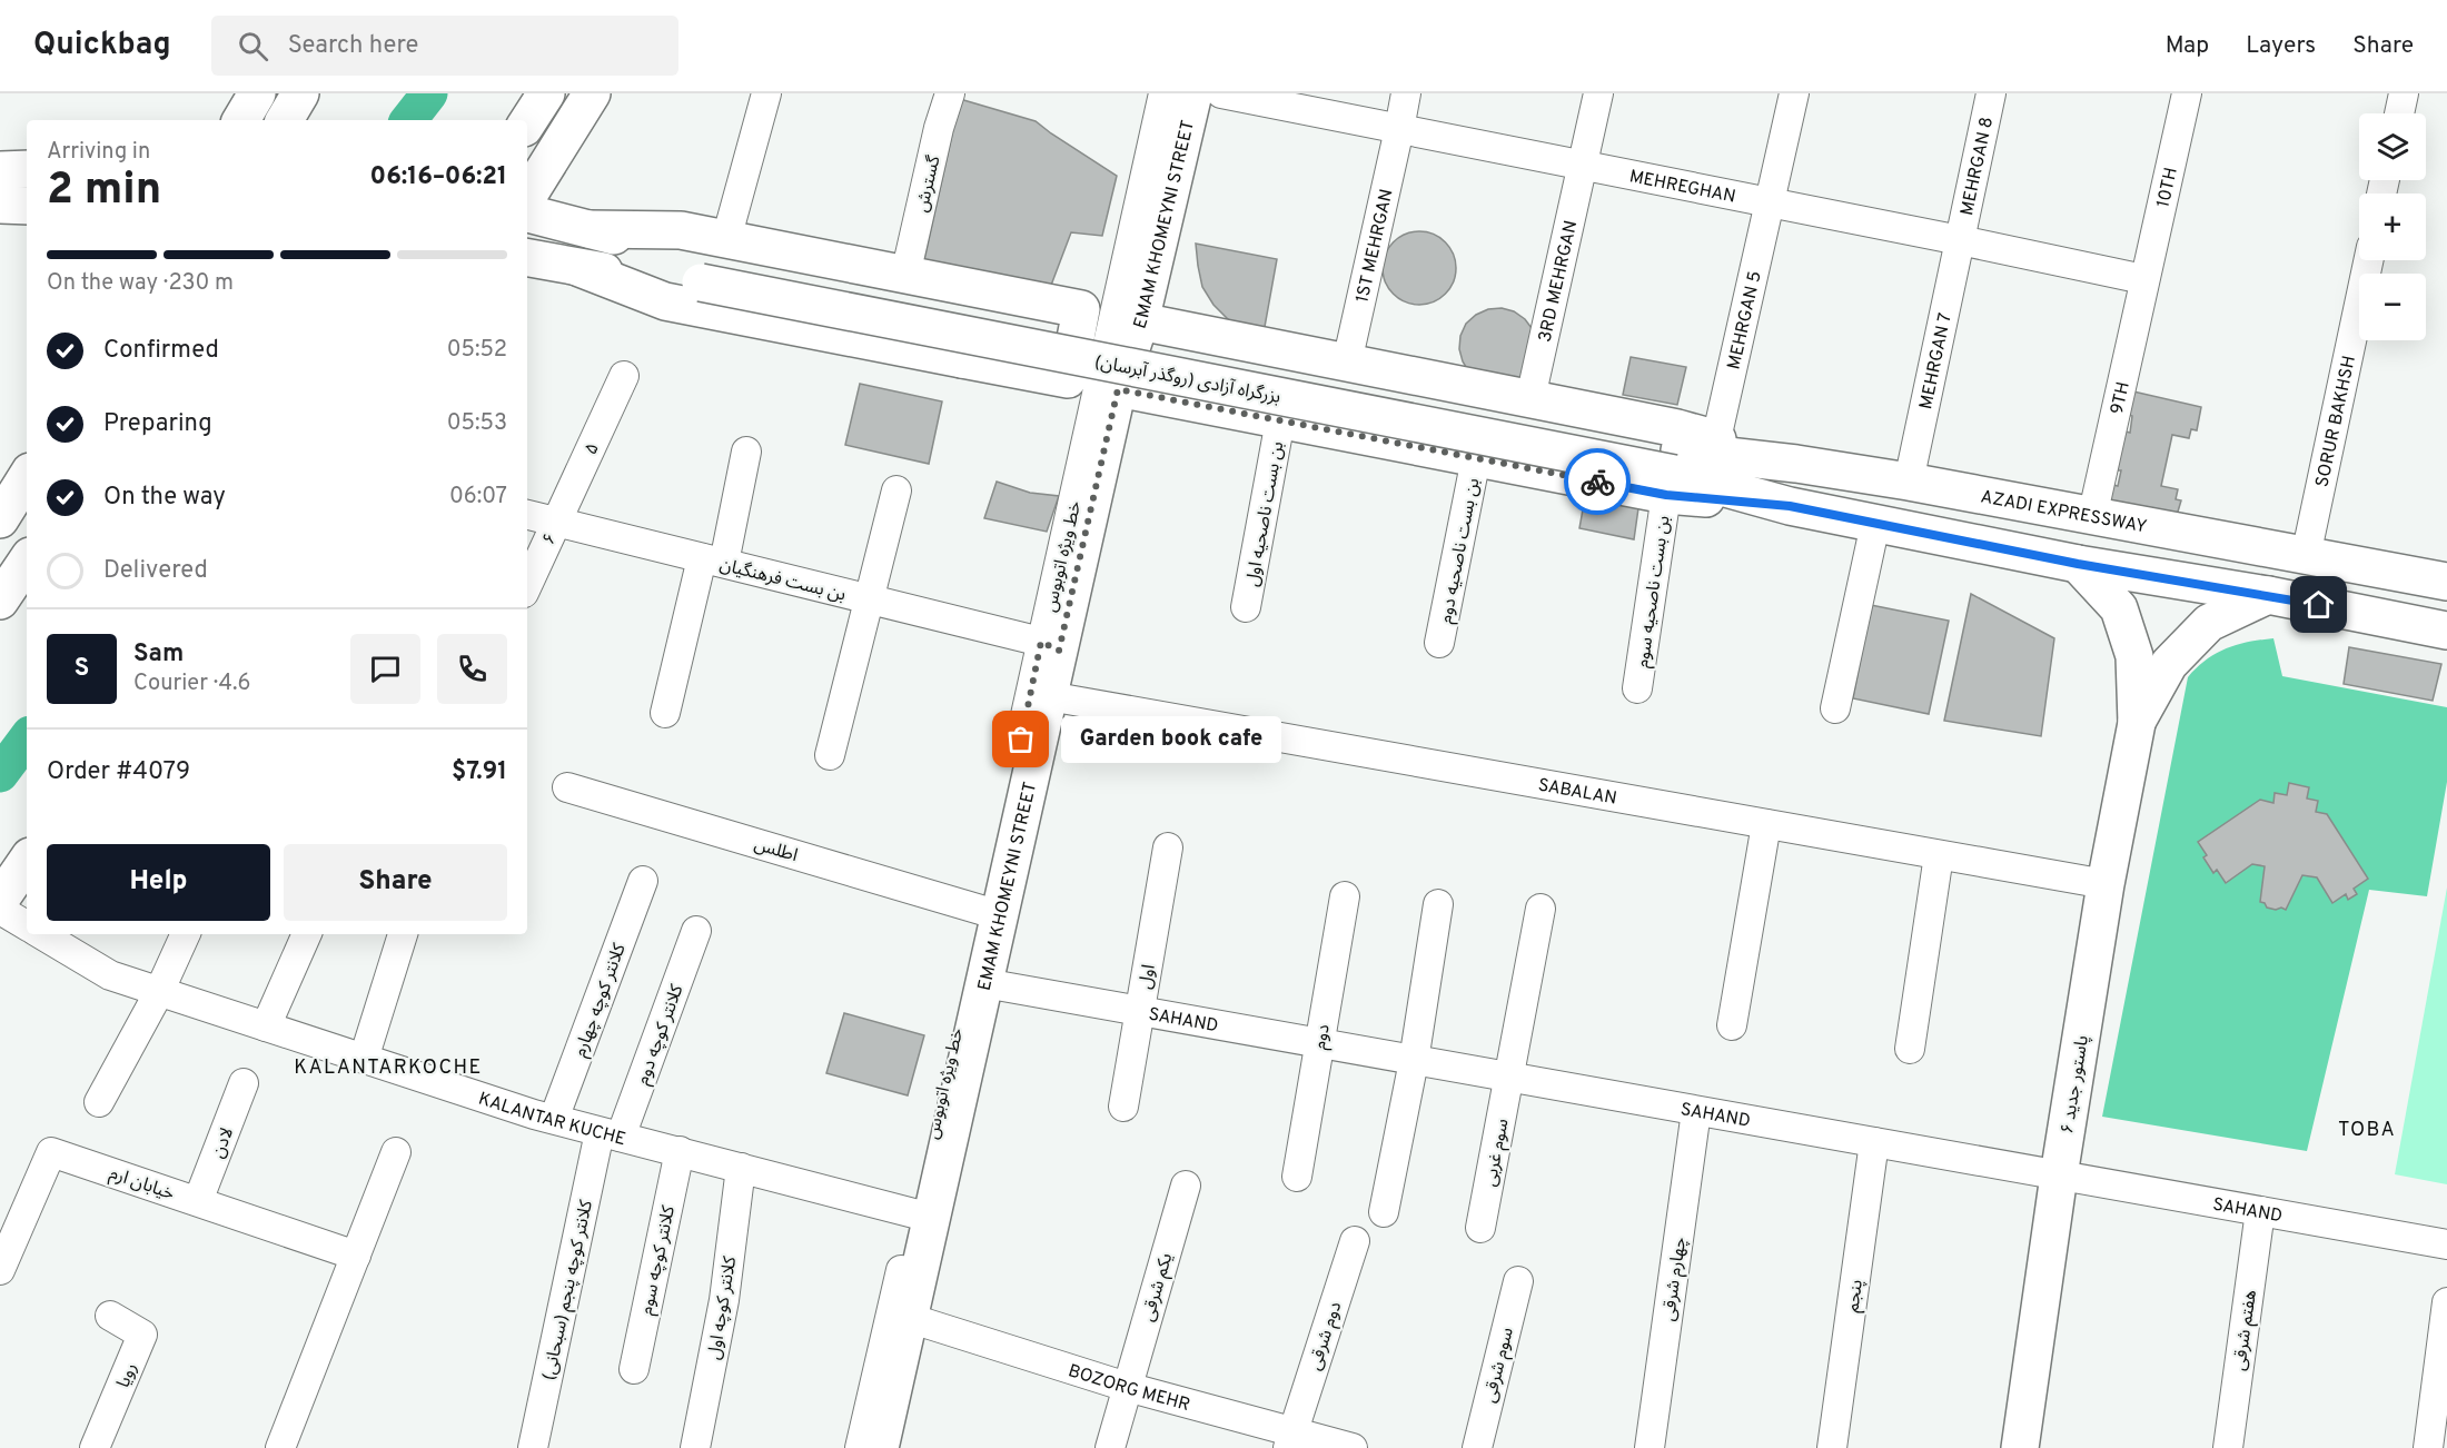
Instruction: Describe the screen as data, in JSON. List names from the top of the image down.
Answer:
{
  "streets": {
    "main road": [
      "EMAM KHOMEYNI STREET",
      "بزرگراه آزادی (روگذر آبرسان)",
      "AZADI EXPRESSWAY",
      "پاستور جدید ۶"
    ],
    "street": [
      "MEHRGAN 8",
      "گسترش",
      "MEHREGHAN",
      "10TH",
      "1ST MEHRGAN",
      "3RD MEHRGAN",
      "MEHRGAN 5",
      "MEHRGAN 7",
      "9TH",
      "SORUR BAKHSH",
      "۵",
      "بن بست ناصحیه اول",
      "۶",
      "بن بست ناصحیه دوم",
      "خط ویژه اتوبوس",
      "بن بست فرهنگیان",
      "بن بست ناصحیه سوم",
      "SABALAN",
      "اطلس",
      "اول",
      "کلانتر کوچه چهارم",
      "SAHAND",
      "کلانتر کوچه دوم",
      "دوم",
      "KALANTAR KUCHE",
      "لادن",
      "سوم غربی",
      "خیابان ارم",
      "کلانتر کوچه سوم",
      "چهارم شرقی",
      "یکم شرقی",
      "کلانتر کوچه پنجم (سبحانی)",
      "پنجم",
      "کلانتر کوچه اول",
      "هفتم شرقی",
      "دوم شرقی",
      "سوم شرقی",
      "رویا",
      "BOZORG MEHR"
    ]
  },
  "crossings": [
    ["MEHRGAN 8", "MEHREGHAN"],
    ["MEHRGAN 8", "MEHRGAN 7"],
    ["MEHREGHAN", "10TH"],
    ["MEHREGHAN", "1ST MEHRGAN"],
    ["MEHREGHAN", "3RD MEHRGAN"],
    ["MEHREGHAN", "MEHRGAN 5"],
    ["MEHREGHAN", "MEHRGAN 7"],
    ["MEHREGHAN", "9TH"],
    ["10TH", "9TH"],
    ["EMAM KHOMEYNI STREET", "خط ویژه اتوبوس"],
    ["EMAM KHOMEYNI STREET", "بن بست فرهنگیان"],
    ["EMAM KHOMEYNI STREET", "SABALAN"],
    ["EMAM KHOMEYNI STREET", "اطلس"],
    ["EMAM KHOMEYNI STREET", "SAHAND"],
    ["EMAM KHOMEYNI STREET", "KALANTAR KUCHE"],
    ["EMAM KHOMEYNI STREET", "BOZORG MEHR"],
    ["MEHRGAN 7", "AZADI EXPRESSWAY"],
    ["بزرگراه آزادی (روگذر آبرسان)", "AZADI EXPRESSWAY"],
    ["بزرگراه آزادی (روگذر آبرسان)", "بن بست ناصحیه سوم"],
    ["9TH", "AZADI EXPRESSWAY"],
    ["SORUR BAKHSH", "AZADI EXPRESSWAY"],
    ["۵", "۶"],
    ["۵", "بن بست فرهنگیان"],
    ["AZADI EXPRESSWAY", "بن بست ناصحیه سوم"],
    ["۶", "بن بست فرهنگیان"],
    ["خط ویژه اتوبوس", "بن بست فرهنگیان"],
    ["خط ویژه اتوبوس", "اطلس"],
    ["خط ویژه اتوبوس", "KALANTAR KUCHE"],
    ["SABALAN", "پاستور جدید ۶"],
    ["اول", "SAHAND"],
    ["کلانتر کوچه چهارم", "KALANTAR KUCHE"],
    ["SAHAND", "دوم"],
    ["SAHAND", "پاستور جدید ۶"],
    ["SAHAND", "سوم غربی"],
    ["SAHAND", "چهارم شرقی"],
    ["SAHAND", "پنجم"],
    ["SAHAND", "هفتم شرقی"],
    ["کلانتر کوچه دوم", "KALANTAR KUCHE"],
    ["کلانتر کوچه دوم", "کلانتر کوچه پنجم (سبحانی)"],
    ["KALANTAR KUCHE", "کلانتر کوچه سوم"],
    ["KALANTAR KUCHE", "کلانتر کوچه پنجم (سبحانی)"],
    ["KALANTAR KUCHE", "کلانتر کوچه اول"],
    ["لادن", "خیابان ارم"],
    ["یکم شرقی", "BOZORG MEHR"],
    ["دوم شرقی", "BOZORG MEHR"]
  ],
  "districts": ["KALANTARKOCHE", "TOBA"],
  "places": ["Garden book cafe"],
  "page": {
    "header": "Quickbag",
    "search": "Search here",
    "nav": ["Map", "Layers", "Share"],
    "map_buttons": ["+", "−"],
    "heading": ["2 min", "Arriving in", "06:16–06:21"],
    "panel": [
      "Sam",
      "Courier · 4.6",
      "Order #4079",
      "$7.91"
    ],
    "bar": "On the way · 230 m",
    "list": [
      ["Confirmed", "05:52"],
      ["Preparing", "05:53"],
      ["On the way", "06:07"],
      "Delivered"
    ],
    "round": "S",
    "bubble": "Garden book cafe",
    "buttons": ["Help", "Share"]
  }
}
